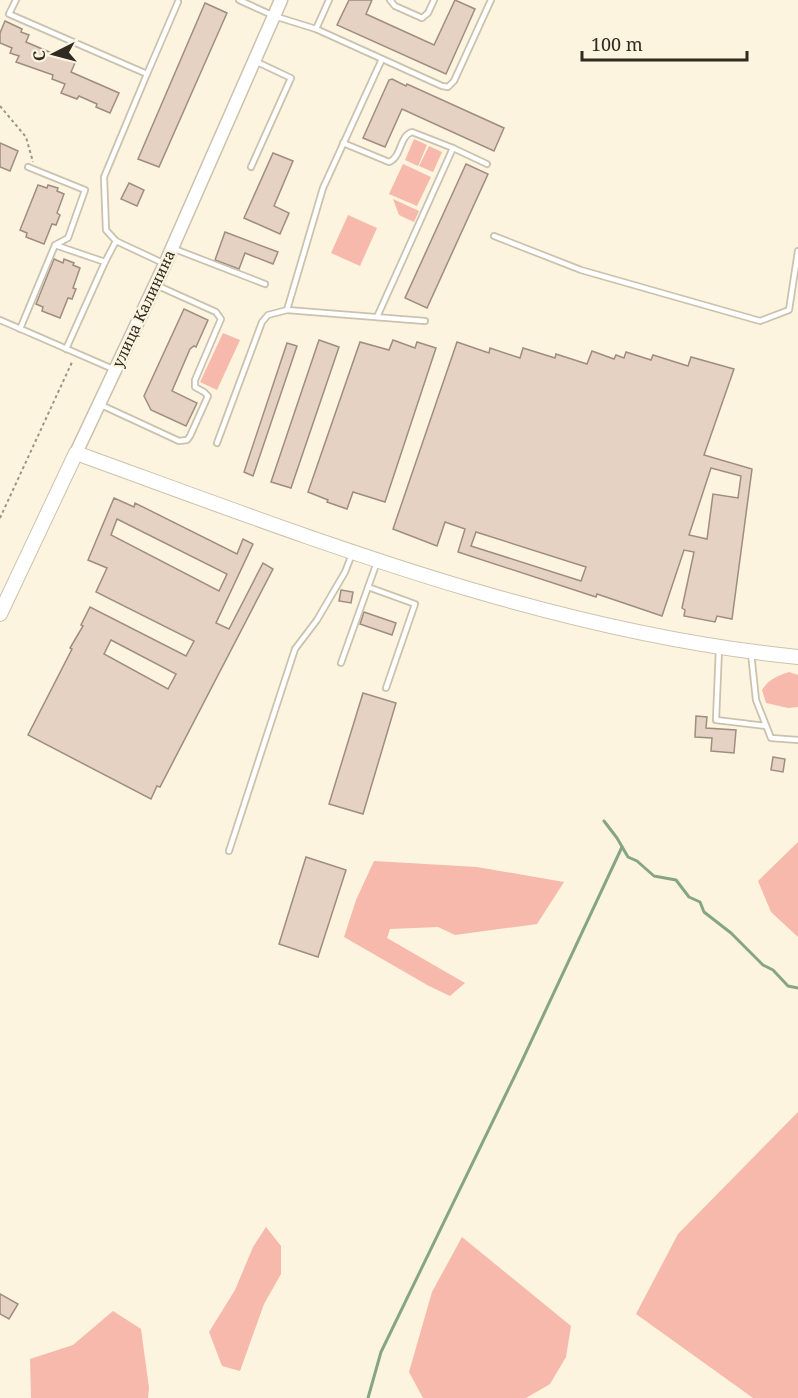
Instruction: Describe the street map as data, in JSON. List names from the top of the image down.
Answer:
{
  "streets": {
    "main road": ["улица Калинина"]
  },
  "scale_bar": "100 m",
  "north": "left"
}
